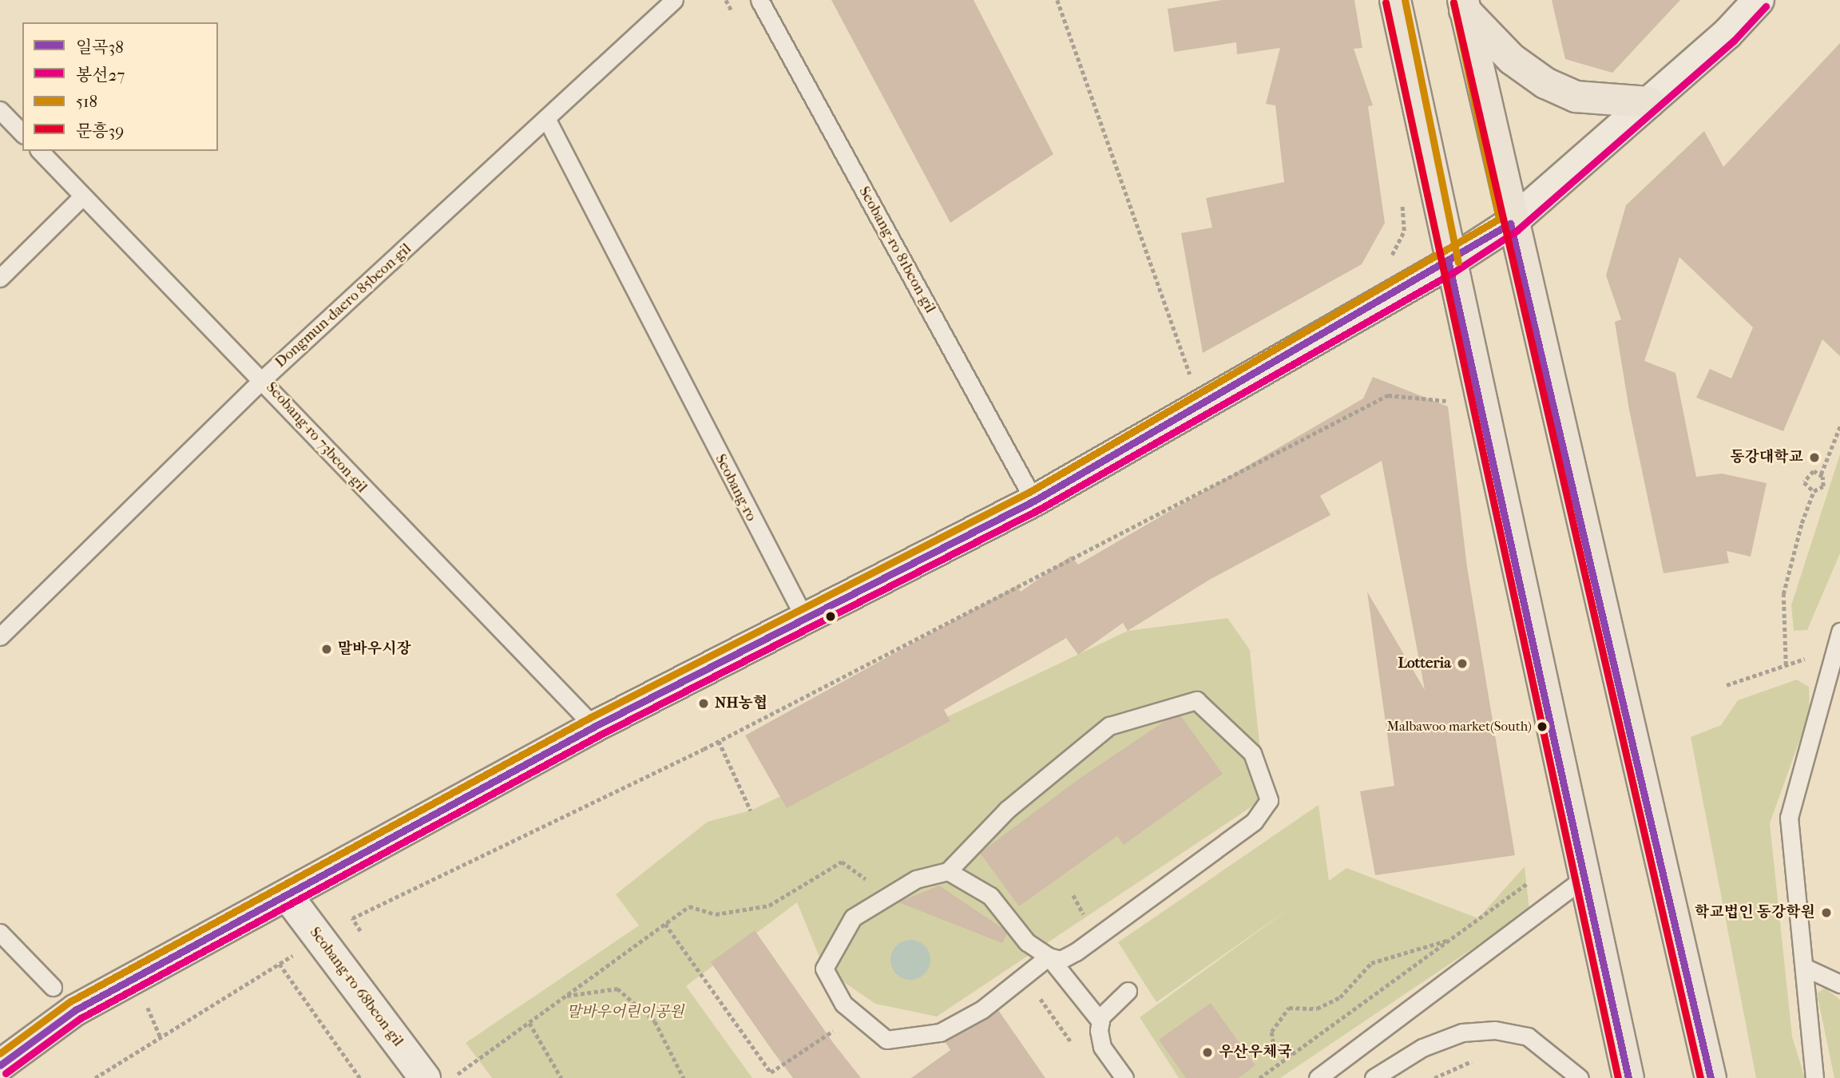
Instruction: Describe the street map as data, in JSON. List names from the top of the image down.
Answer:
{
  "streets": {
    "main road": ["Seobang-ro 68beon-gil"],
    "lane": [
      "Seobang-ro 81beon-gil",
      "Dongmun-daero 85beon-gil",
      "Seobang-ro 73beon-gil",
      "Seobang-ro"
    ]
  },
  "crossings": [
    ["Dongmun-daero 85beon-gil", "Seobang-ro 73beon-gil"],
    ["Dongmun-daero 85beon-gil", "Seobang-ro"]
  ],
  "parks": ["말바우어린이공원"],
  "places": [
    "동강대학교",
    "말바우시장",
    "Lotteria",
    "NH농협",
    "Malbawoo market(South)",
    "학교법인 동강학원",
    "우산우체국"
  ],
  "lines": [
    "transit line 518",
    "transit line 문흥39",
    "transit line 봉선27",
    "transit line 일곡38"
  ],
  "legend": [
    "일곡38",
    "봉선27",
    "518",
    "문흥39"
  ]
}
